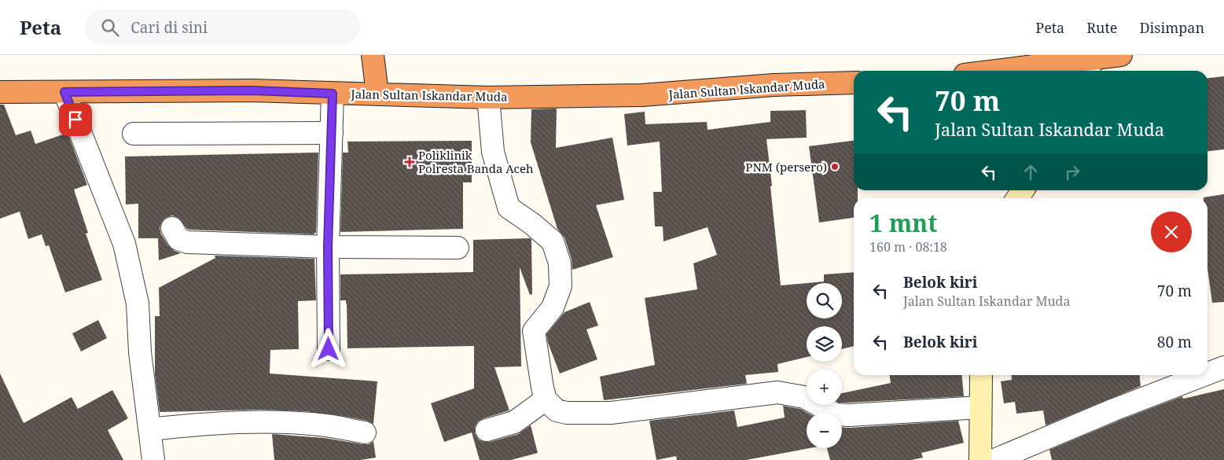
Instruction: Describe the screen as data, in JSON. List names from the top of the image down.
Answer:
{
  "streets": {
    "highway": ["Jalan Sultan Iskandar Muda"]
  },
  "places": {
    "health": ["Poliklinik Polresta Banda Aceh"],
    "other": ["PNM (persero)"]
  },
  "page": {
    "header": "Peta",
    "search": "Cari di sini",
    "nav": ["Peta", "Rute", "Disimpan"],
    "turn": ["70 m", "Jalan Sultan Iskandar Muda"],
    "heading": ["1 mnt", "160 m · 08:18"],
    "list": [
      {
        "name": "Belok kiri",
        "note": "Jalan Sultan Iskandar Muda",
        "value": "70 m"
      },
      {
        "name": "Belok kiri",
        "value": "80 m"
      }
    ],
    "map_buttons": ["+", "−"]
  }
}
